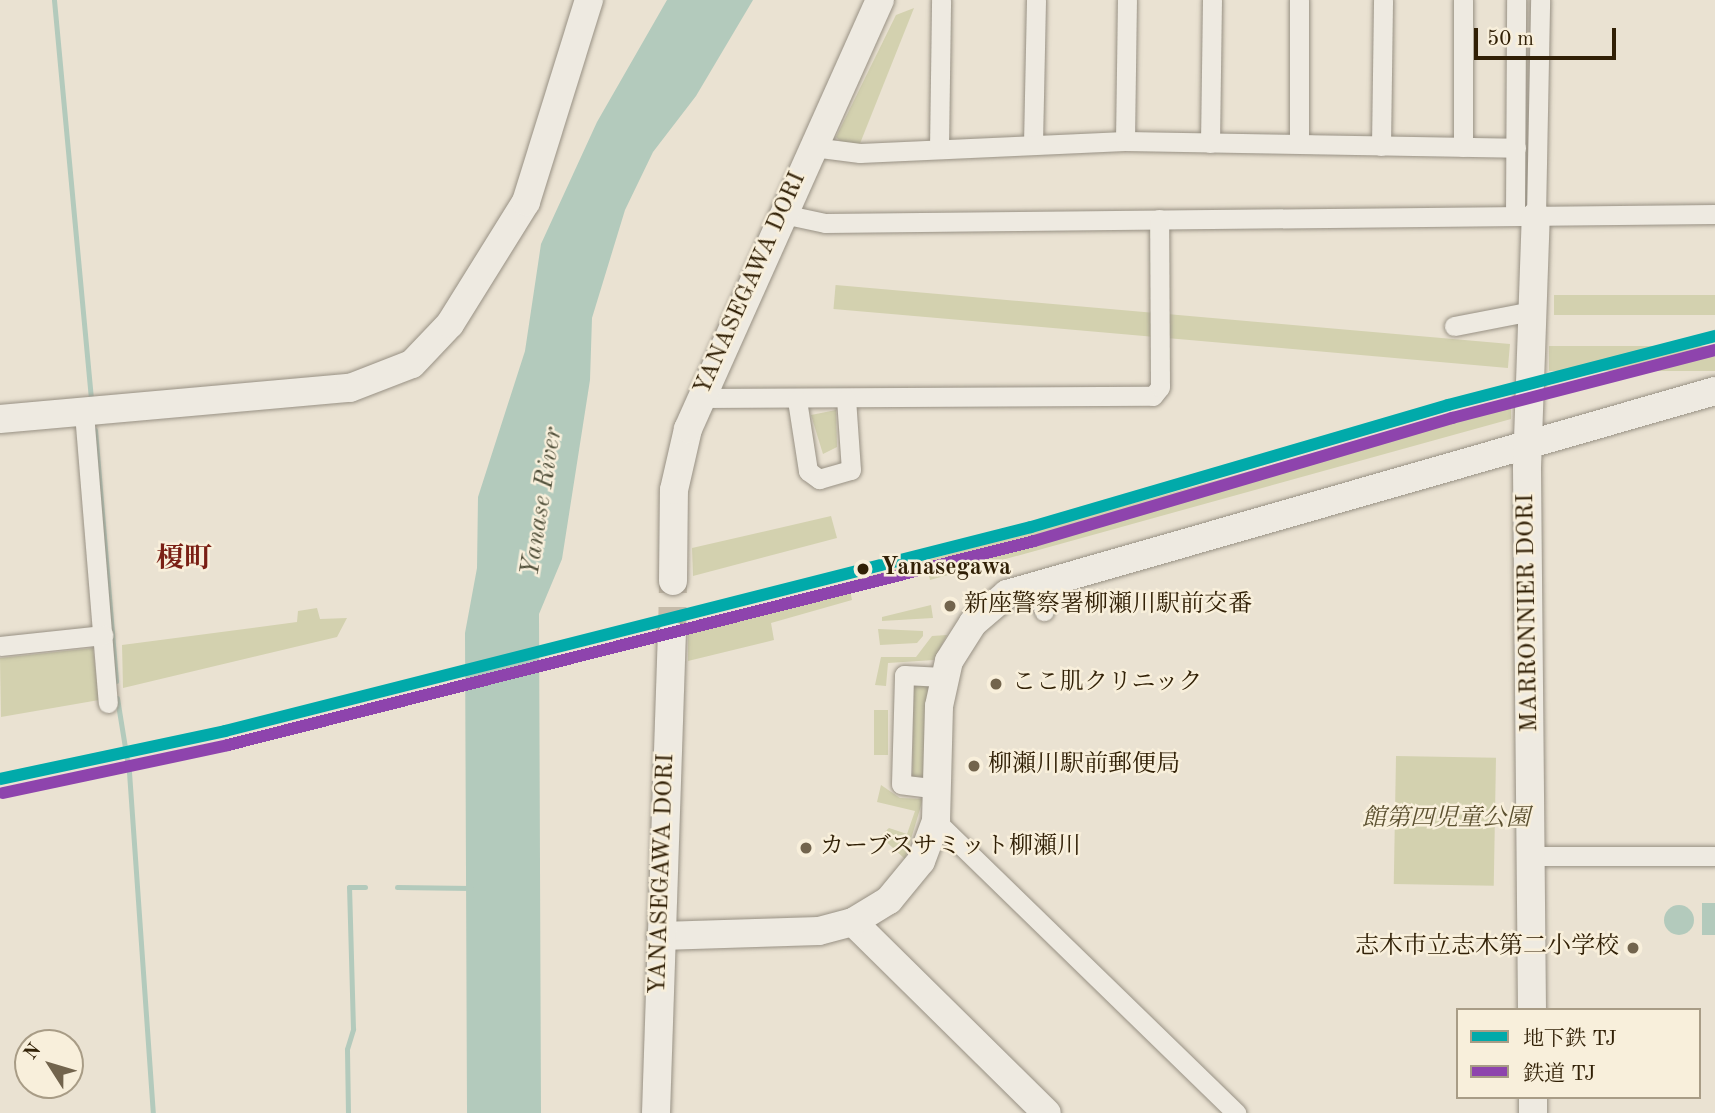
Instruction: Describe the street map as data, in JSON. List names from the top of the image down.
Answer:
{
  "streets": {
    "street": ["YANASEGAWA DORI", "MARRONNIER DORI"]
  },
  "districts": ["榎町"],
  "water": ["Yanase River"],
  "parks": ["館第四児童公園"],
  "places": [
    "Yanasegawa",
    "新座警察署柳瀬川駅前交番",
    "ここ肌クリニック",
    "柳瀬川駅前郵便局",
    "カーブスサミット柳瀬川",
    "志木市立志木第二小学校"
  ],
  "lines": ["metro line TJ", "rail line TJ"],
  "legend": ["地下鉄 TJ", "鉄道 TJ"],
  "scale_bar": "50 m",
  "north": "top left"
}
